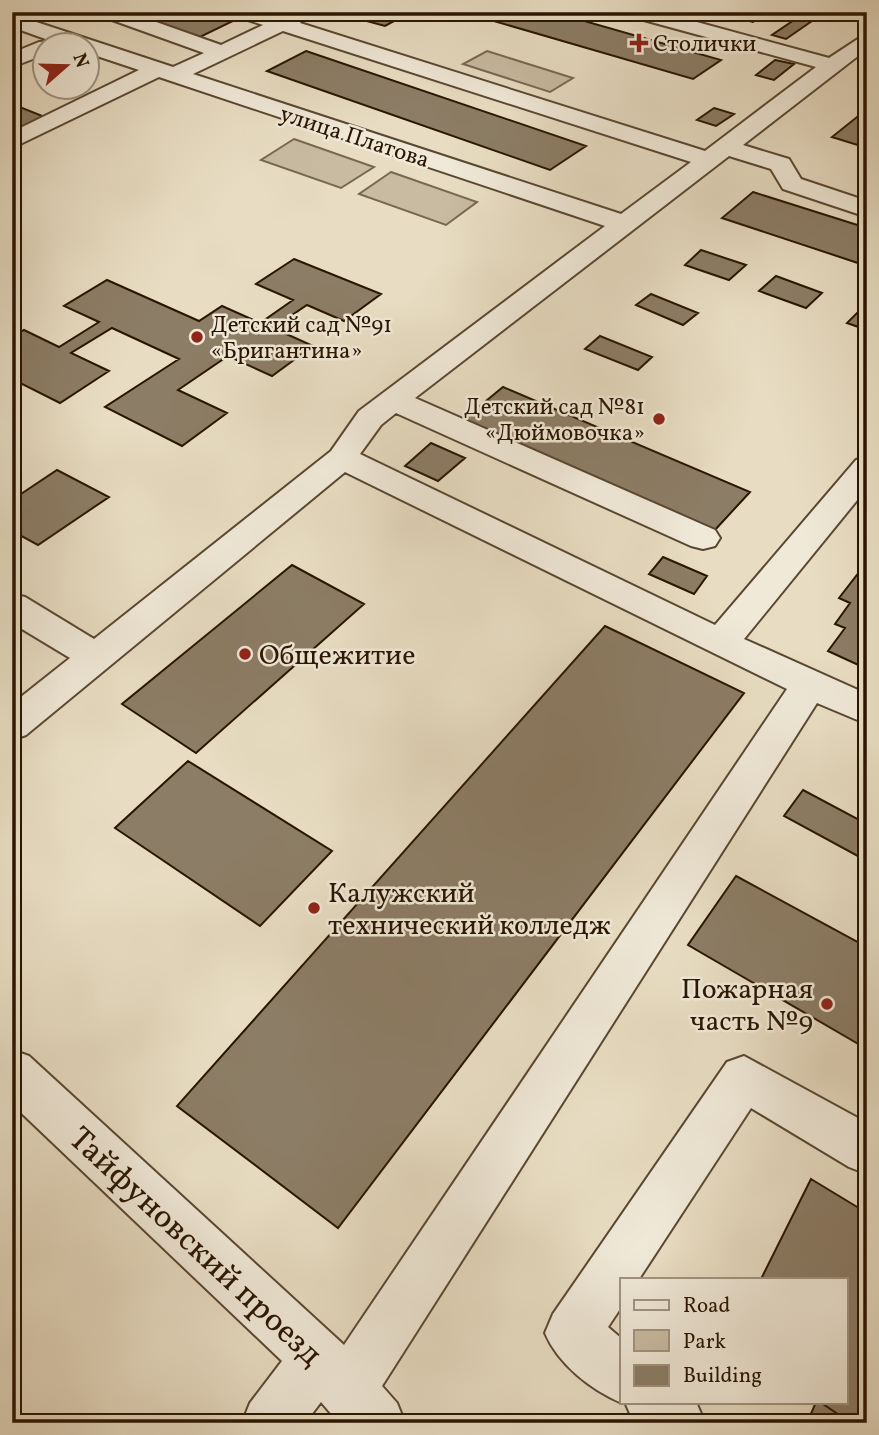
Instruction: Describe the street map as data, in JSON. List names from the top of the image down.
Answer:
{
  "streets": {
    "street": ["улица Платова", "Тайфуновский проезд"]
  },
  "places": {
    "health": ["Столички"],
    "other": [
      "Детский сад №91 «Бригантина»",
      "Детский сад №81 «Дюймовочка»",
      "Общежитие",
      "Калужский технический колледж",
      "Пожарная часть №9"
    ]
  },
  "legend": ["Road", "Park", "Building"],
  "north": "right"
}
